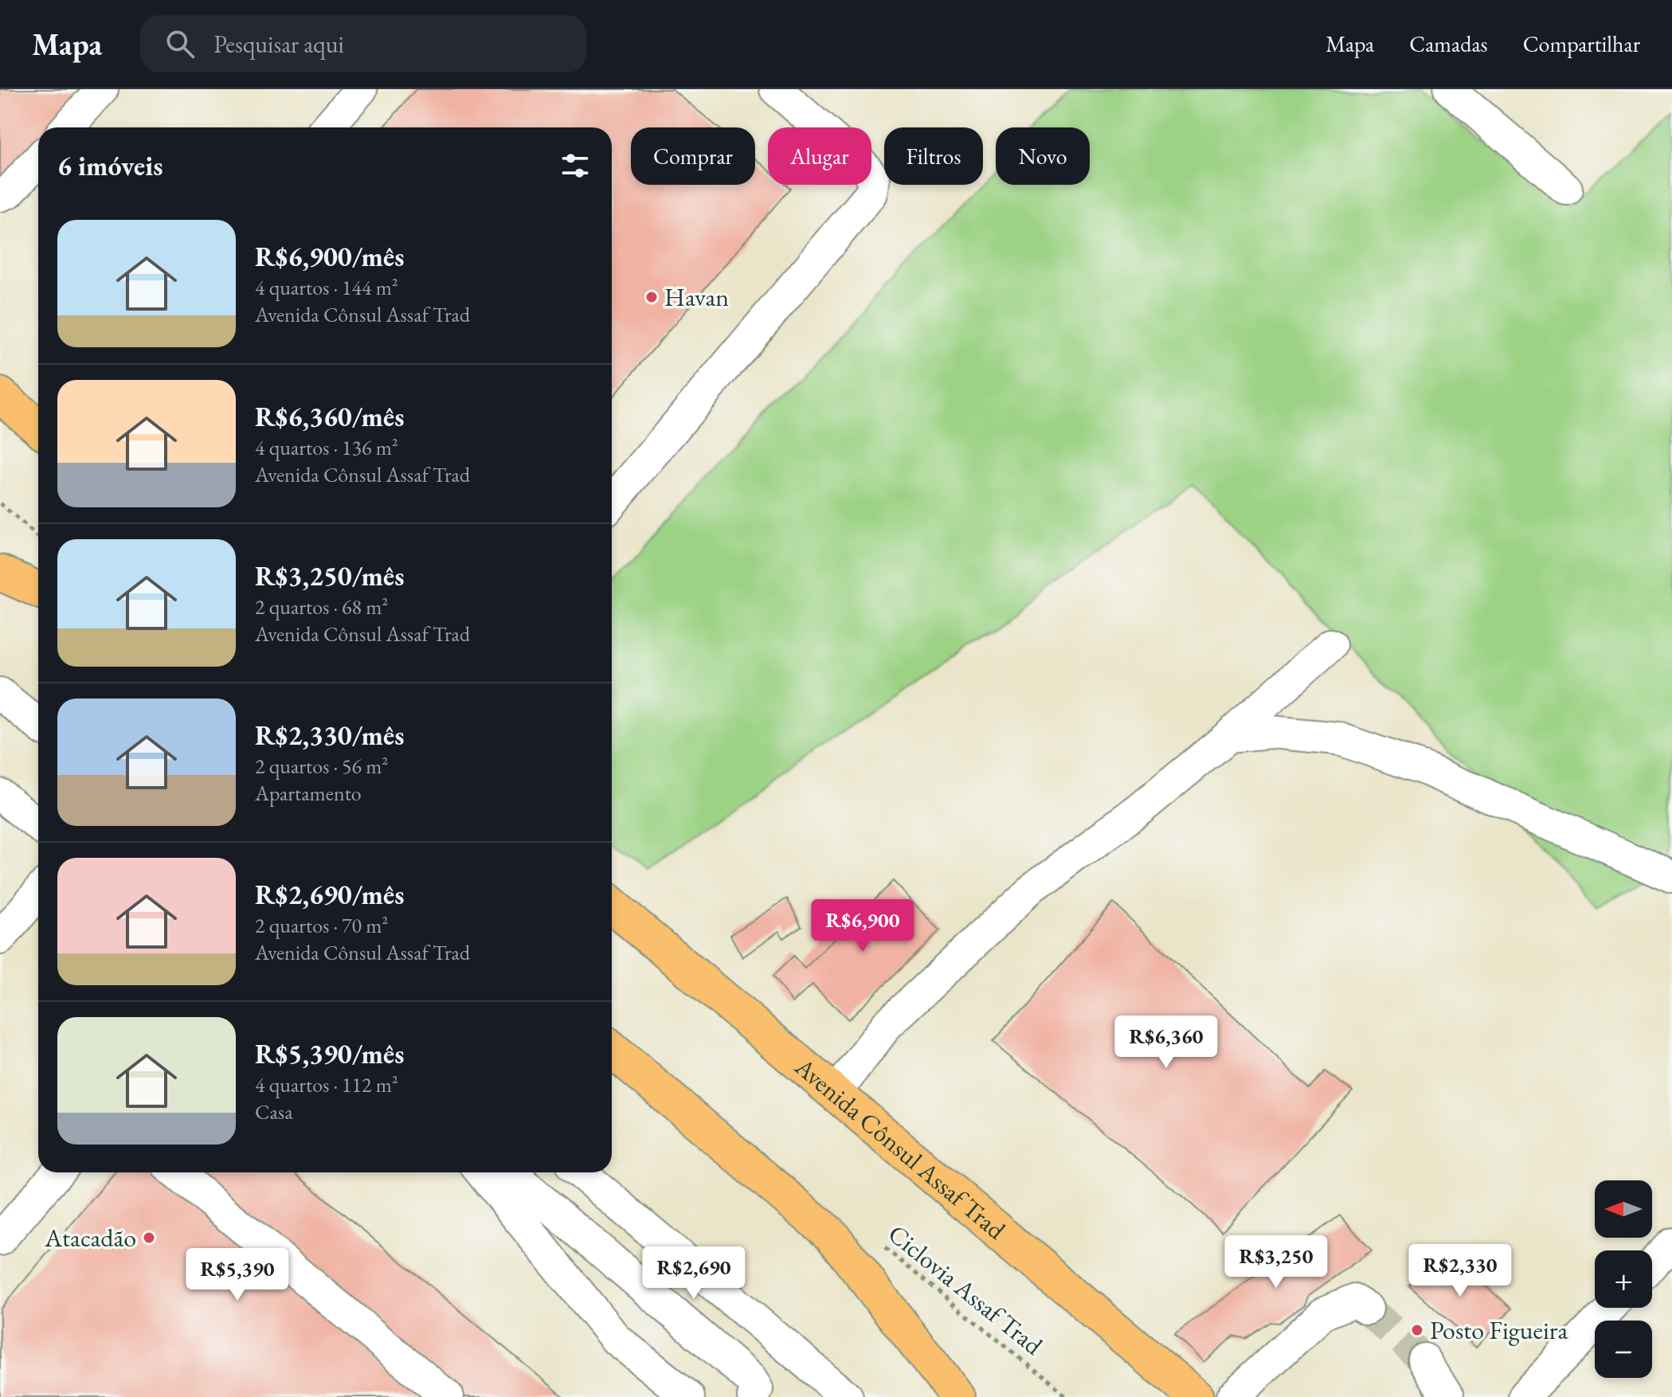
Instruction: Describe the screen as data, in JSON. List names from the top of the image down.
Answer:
{
  "streets": {
    "main road": ["Avenida Cônsul Assaf Trad"],
    "path": ["Ciclovia Assaf Trad"]
  },
  "places": ["Havan", "Atacadão", "Posto Figueira"],
  "north": "left",
  "page": {
    "header": "Mapa",
    "search": "Pesquisar aqui",
    "nav": ["Mapa", "Camadas", "Compartilhar"],
    "chip": [
      "Comprar",
      "Alugar",
      "Filtros",
      "Novo"
    ],
    "heading": "6 imóveis",
    "list": [
      {
        "name": "R$6,900/mês",
        "note": "4 quartos · 144 m² · Avenida Cônsul Assaf Trad"
      },
      {
        "name": "R$6,360/mês",
        "note": "4 quartos · 136 m² · Avenida Cônsul Assaf Trad"
      },
      {
        "name": "R$3,250/mês",
        "note": "2 quartos · 68 m² · Avenida Cônsul Assaf Trad"
      },
      {
        "name": "R$2,330/mês",
        "note": "2 quartos · 56 m² · Apartamento"
      },
      {
        "name": "R$2,690/mês",
        "note": "2 quartos · 70 m² · Avenida Cônsul Assaf Trad"
      },
      {
        "name": "R$5,390/mês",
        "note": "4 quartos · 112 m² · Casa"
      }
    ],
    "price": [
      "R$6,900",
      "R$6,360",
      "R$3,250",
      "R$2,330",
      "R$2,690",
      "R$5,390"
    ],
    "map_buttons": ["+", "−"]
  }
}
